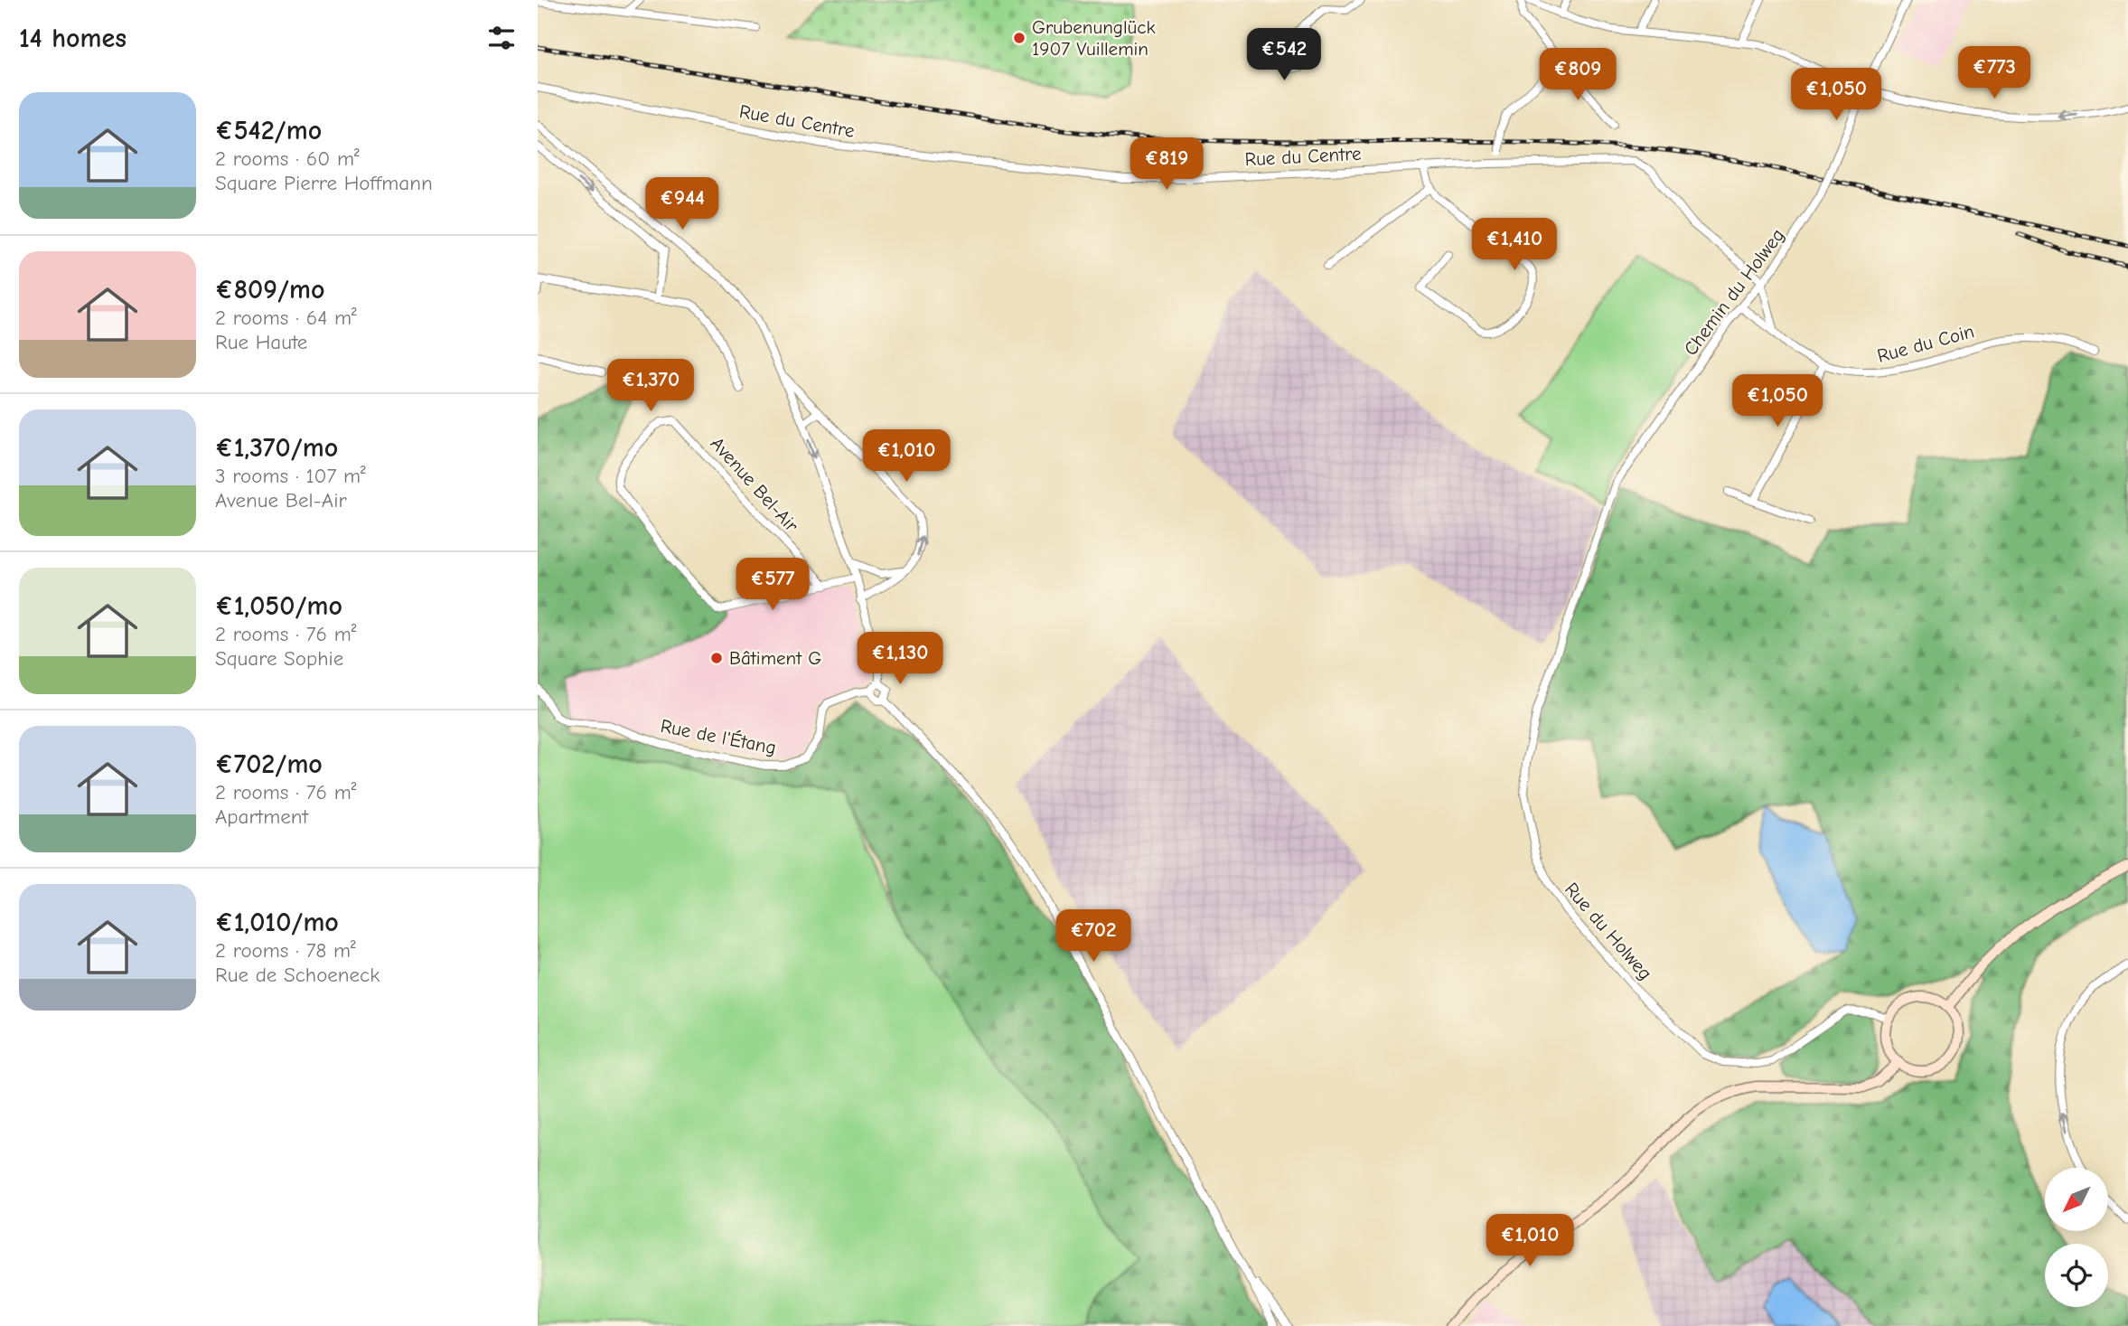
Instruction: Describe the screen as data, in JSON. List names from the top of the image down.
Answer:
{
  "streets": {
    "street": [
      "Rue du Centre",
      "Chemin du Holweg",
      "Rue du Coin",
      "Avenue Bel-Air",
      "Rue de l'Étang",
      "Rue du Holweg"
    ]
  },
  "crossings": [
    ["Rue du Centre", "Chemin du Holweg"],
    ["Chemin du Holweg", "Rue du Coin"],
    ["Chemin du Holweg", "Rue du Holweg"]
  ],
  "places": ["Grubenunglück 1907 Vuillemin", "Bâtiment G"],
  "north": "bottom left",
  "page": {
    "heading": "14 homes",
    "price": [
      "€542",
      "€773",
      "€809",
      "€1,050",
      "€819",
      "€944",
      "€1,410",
      "€1,370",
      "€1,050",
      "€1,010",
      "€577",
      "€1,130",
      "€702",
      "€1,010"
    ],
    "list": [
      {
        "name": "€542/mo",
        "note": "2 rooms · 60 m² · Square Pierre Hoffmann"
      },
      {
        "name": "€809/mo",
        "note": "2 rooms · 64 m² · Rue Haute"
      },
      {
        "name": "€1,370/mo",
        "note": "3 rooms · 107 m² · Avenue Bel-Air"
      },
      {
        "name": "€1,050/mo",
        "note": "2 rooms · 76 m² · Square Sophie"
      },
      {
        "name": "€702/mo",
        "note": "2 rooms · 76 m² · Apartment"
      },
      {
        "name": "€1,010/mo",
        "note": "2 rooms · 78 m² · Rue de Schoeneck"
      }
    ]
  }
}
